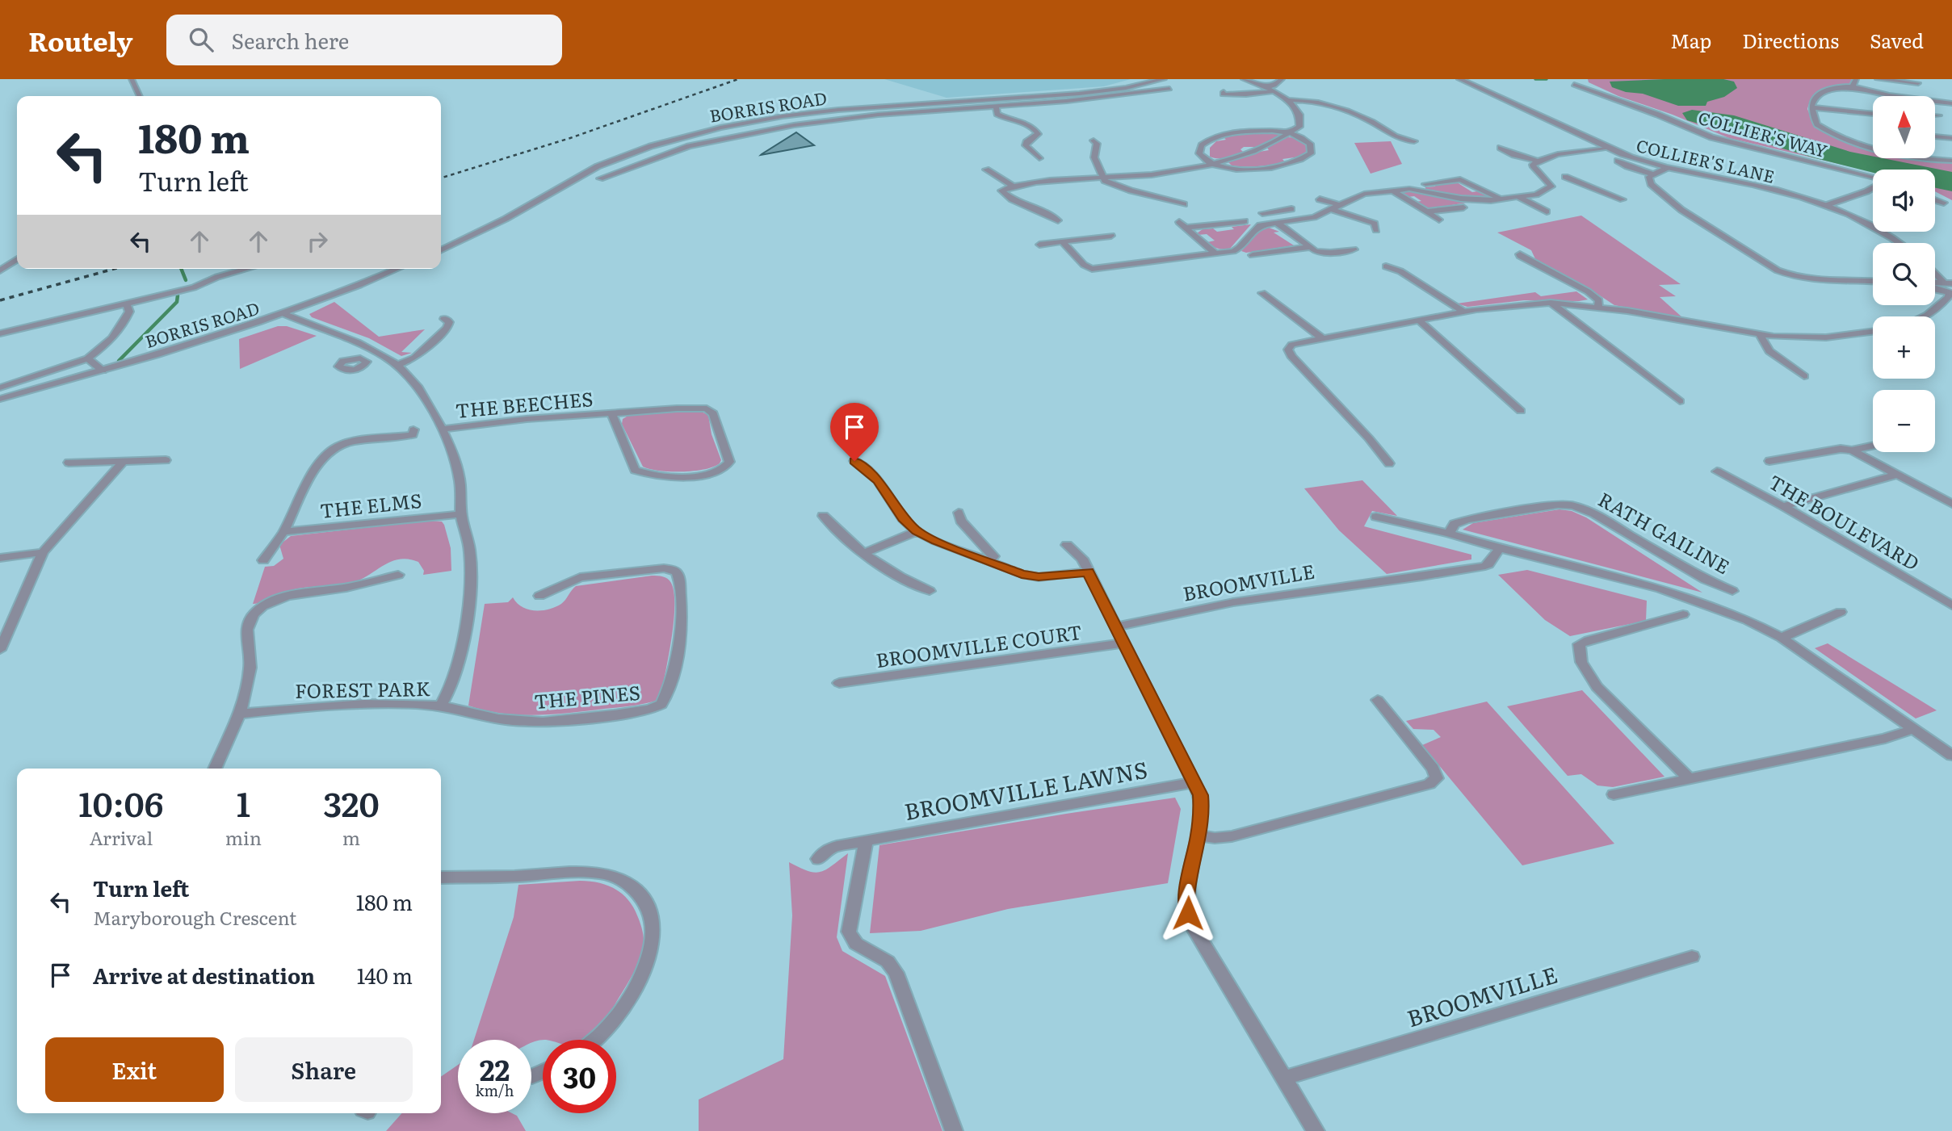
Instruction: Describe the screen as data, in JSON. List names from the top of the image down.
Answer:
{
  "streets": {
    "street": [
      "BORRIS ROAD",
      "COLLIER'S WAY",
      "COLLIER'S LANE",
      "THE BEECHES",
      "THE ELMS",
      "THE BOULEVARD",
      "RATH GAILINE",
      "BROOMVILLE",
      "BROOMVILLE COURT",
      "FOREST PARK",
      "THE PINES",
      "BROOMVILLE LAWNS"
    ]
  },
  "crossings": [
    ["BORRIS ROAD", "FOREST PARK"],
    ["COLLIER'S WAY", "COLLIER'S LANE"],
    ["THE BEECHES", "FOREST PARK"],
    ["THE ELMS", "FOREST PARK"],
    ["FOREST PARK", "THE PINES"]
  ],
  "north": "top",
  "page": {
    "header": "Routely",
    "search": "Search here",
    "nav": ["Map", "Directions", "Saved"],
    "map_buttons": ["+", "−"],
    "turn": ["180 m", "Turn left"],
    "eta": [
      "10:06",
      "Arrival",
      "1",
      "min",
      "320",
      "m"
    ],
    "list": [
      {
        "name": "Turn left",
        "note": "Maryborough Crescent",
        "value": "180 m"
      },
      {
        "name": "Arrive at destination",
        "value": "140 m"
      }
    ],
    "buttons": ["Exit", "Share"],
    "speed": "22 km/h",
    "limit": "30"
  }
}
